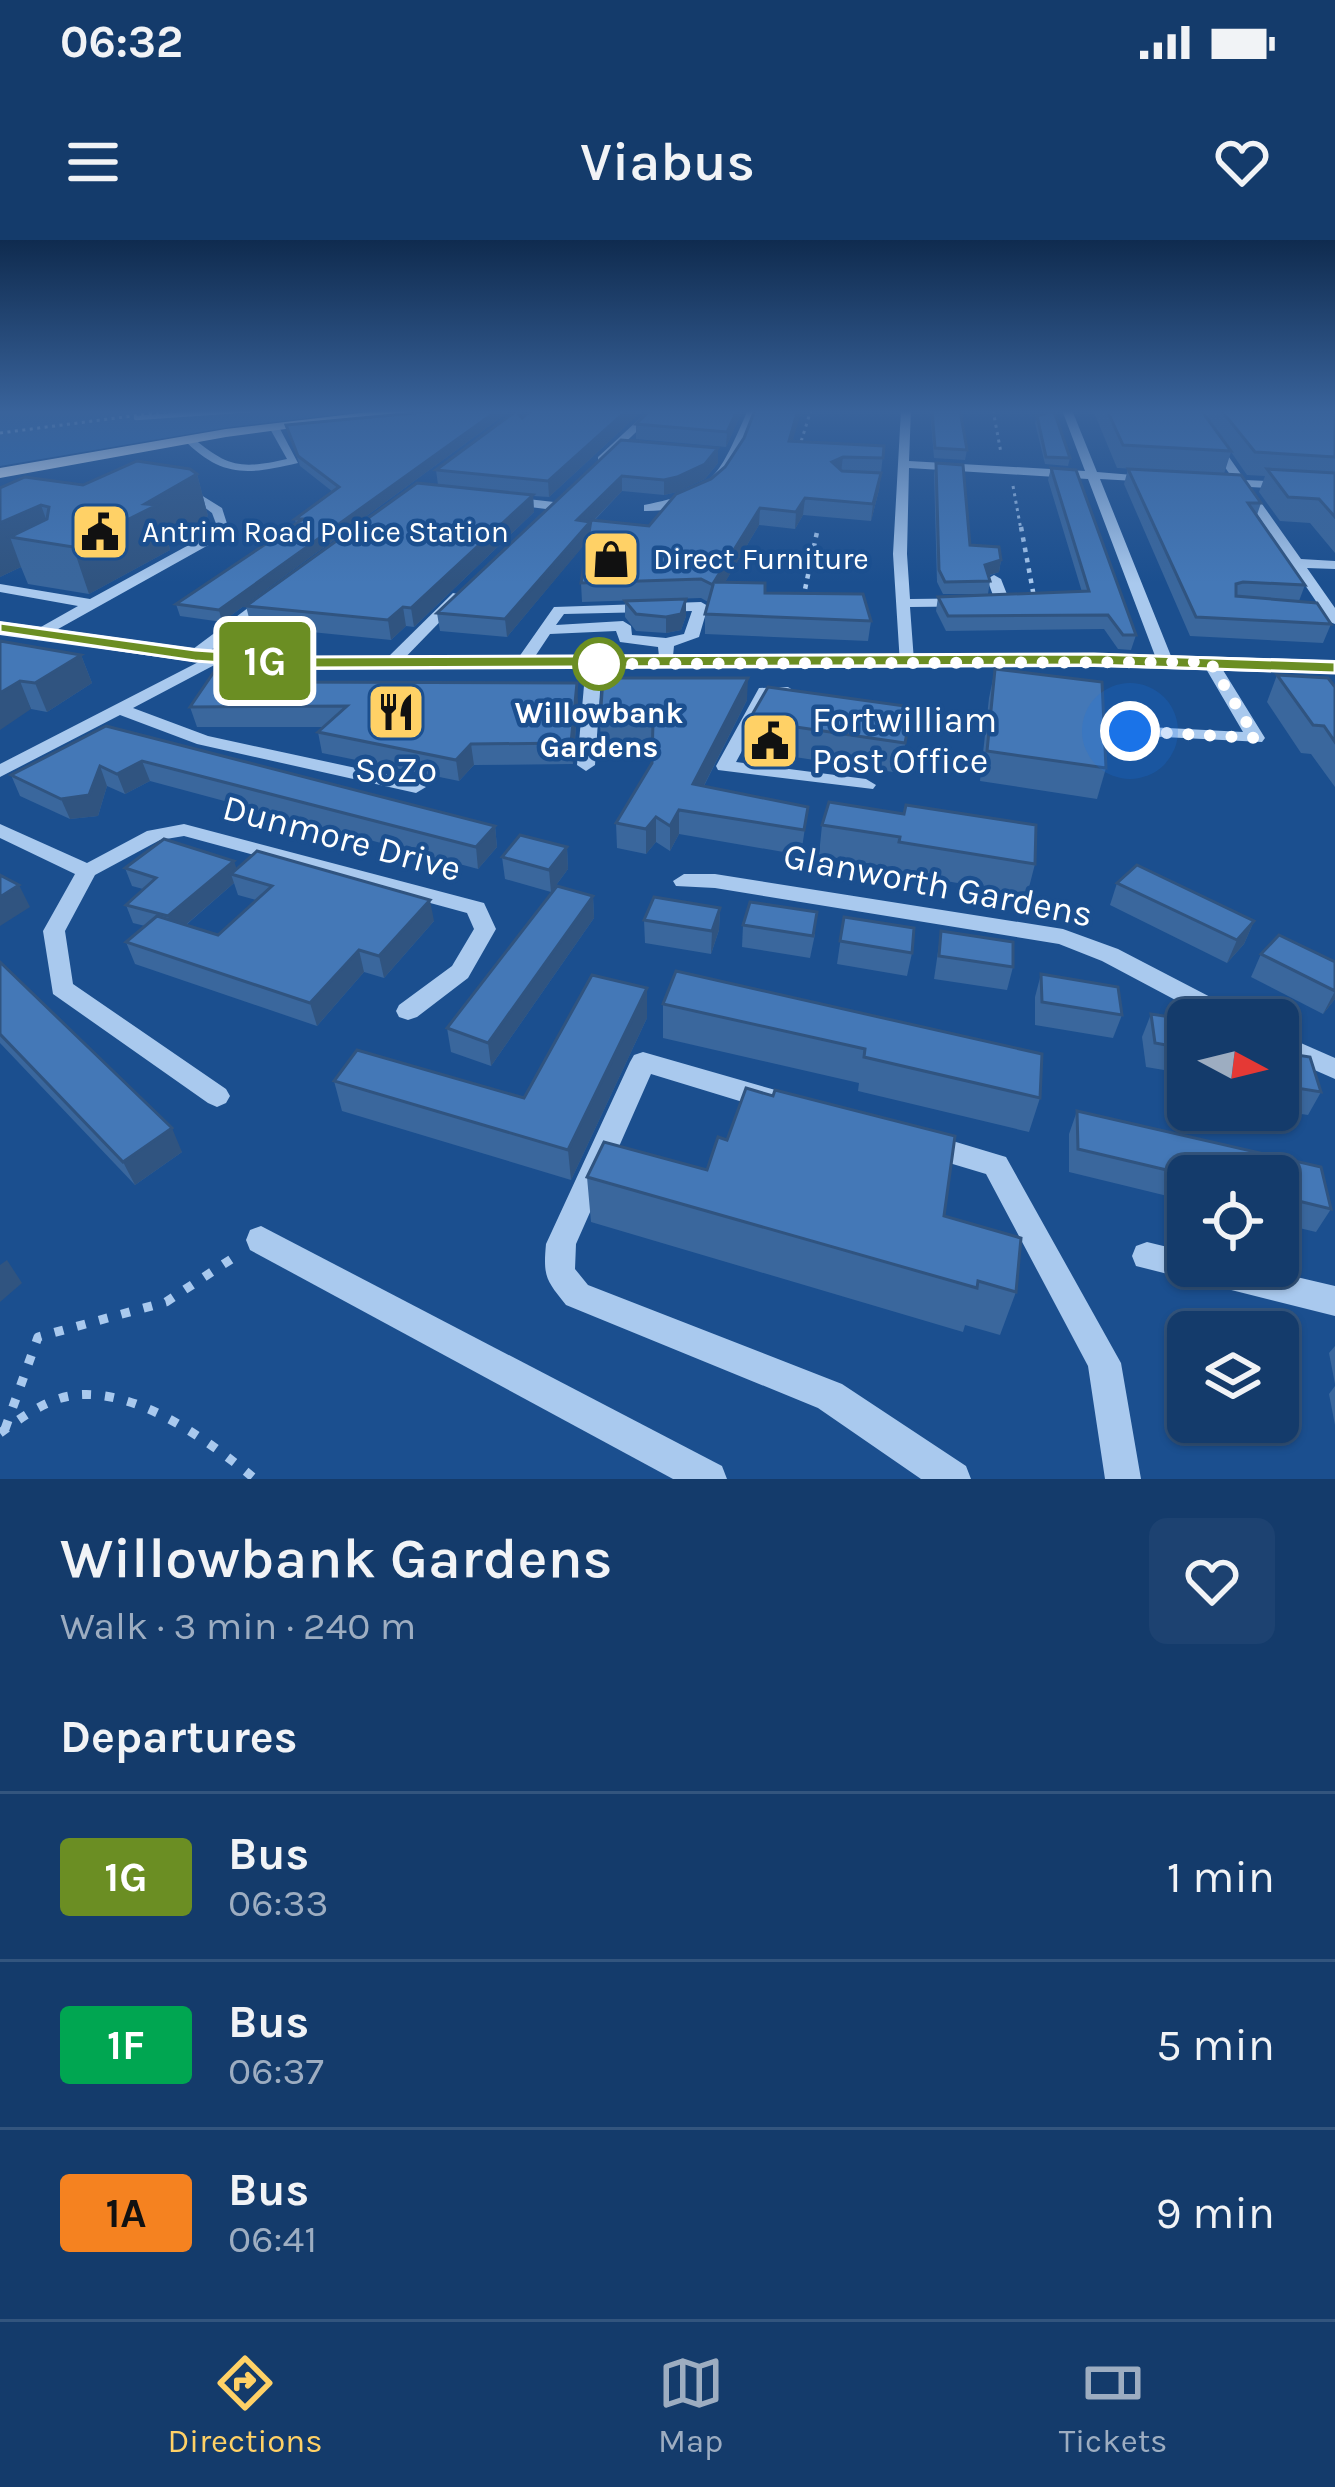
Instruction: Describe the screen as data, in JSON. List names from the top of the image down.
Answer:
{
  "streets": {
    "street": ["Dunmore Drive", "Glanworth Gardens"]
  },
  "places": {
    "public building": ["Antrim Road Police Station", "Fortwilliam Post Office"],
    "shop": ["Direct Furniture"],
    "other": ["Willowbank Gardens"],
    "restaurant": ["SoZo"]
  },
  "lines": ["bus line 1G"],
  "north": "right",
  "page": {
    "status": "06:32",
    "header": "Viabus",
    "on_map": "1G",
    "heading": [
      ["Willowbank Gardens", "Walk · 3 min · 240 m"],
      "Departures"
    ],
    "list": [
      {
        "mark": "1G",
        "name": "Bus",
        "note": "06:33",
        "value": "1 min"
      },
      {
        "mark": "1F",
        "name": "Bus",
        "note": "06:37",
        "value": "5 min"
      },
      {
        "mark": "1A",
        "name": "Bus",
        "note": "06:41",
        "value": "9 min"
      }
    ],
    "tabs": ["Directions", "Map", "Tickets"]
  }
}
